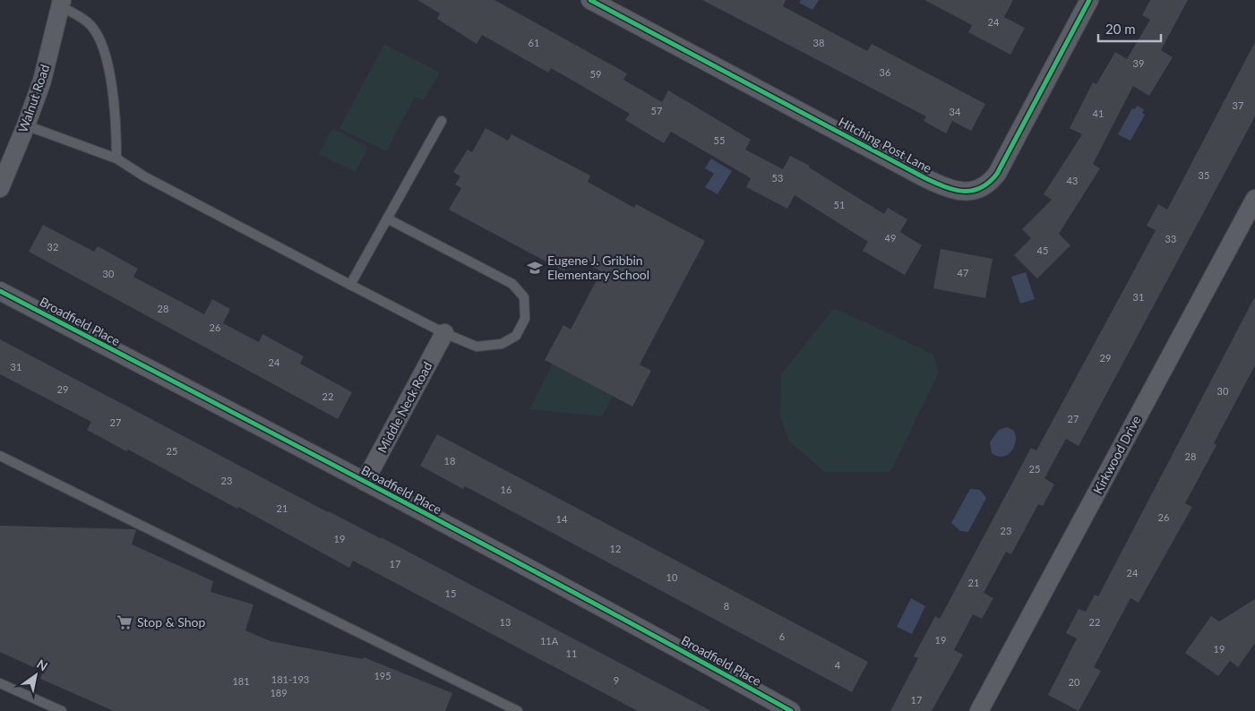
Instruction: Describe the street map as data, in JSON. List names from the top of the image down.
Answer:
{
  "streets": {
    "street": [
      "Walnut Road",
      "Hitching Post Lane",
      "Broadfield Place",
      "Middle Neck Road",
      "Kirkwood Drive"
    ]
  },
  "crossings": [
    ["Broadfield Place", "Middle Neck Road"]
  ],
  "places": {
    "school or university": ["Eugene J. Gribbin Elementary School"],
    "supermarket": ["Stop & Shop"]
  },
  "house_numbers": [
    "24",
    "61",
    "38",
    "39",
    "36",
    "59",
    "37",
    "57",
    "34",
    "41",
    "55",
    "35",
    "53",
    "43",
    "51",
    "49",
    "33",
    "32",
    "45",
    "47",
    "30",
    "31",
    "28",
    "26",
    "29",
    "24",
    "31",
    "29",
    "30",
    "22",
    "27",
    "27",
    "25",
    "28",
    "18",
    "25",
    "23",
    "16",
    "21",
    "26",
    "14",
    "23",
    "19",
    "12",
    "17",
    "24",
    "10",
    "21",
    "15",
    "8",
    "13",
    "22",
    "6",
    "19",
    "11A",
    "19",
    "11",
    "4",
    "195",
    "181-193",
    "9",
    "181",
    "20",
    "189",
    "17"
  ],
  "scale_bar": "20 m",
  "north": "top right"
}
